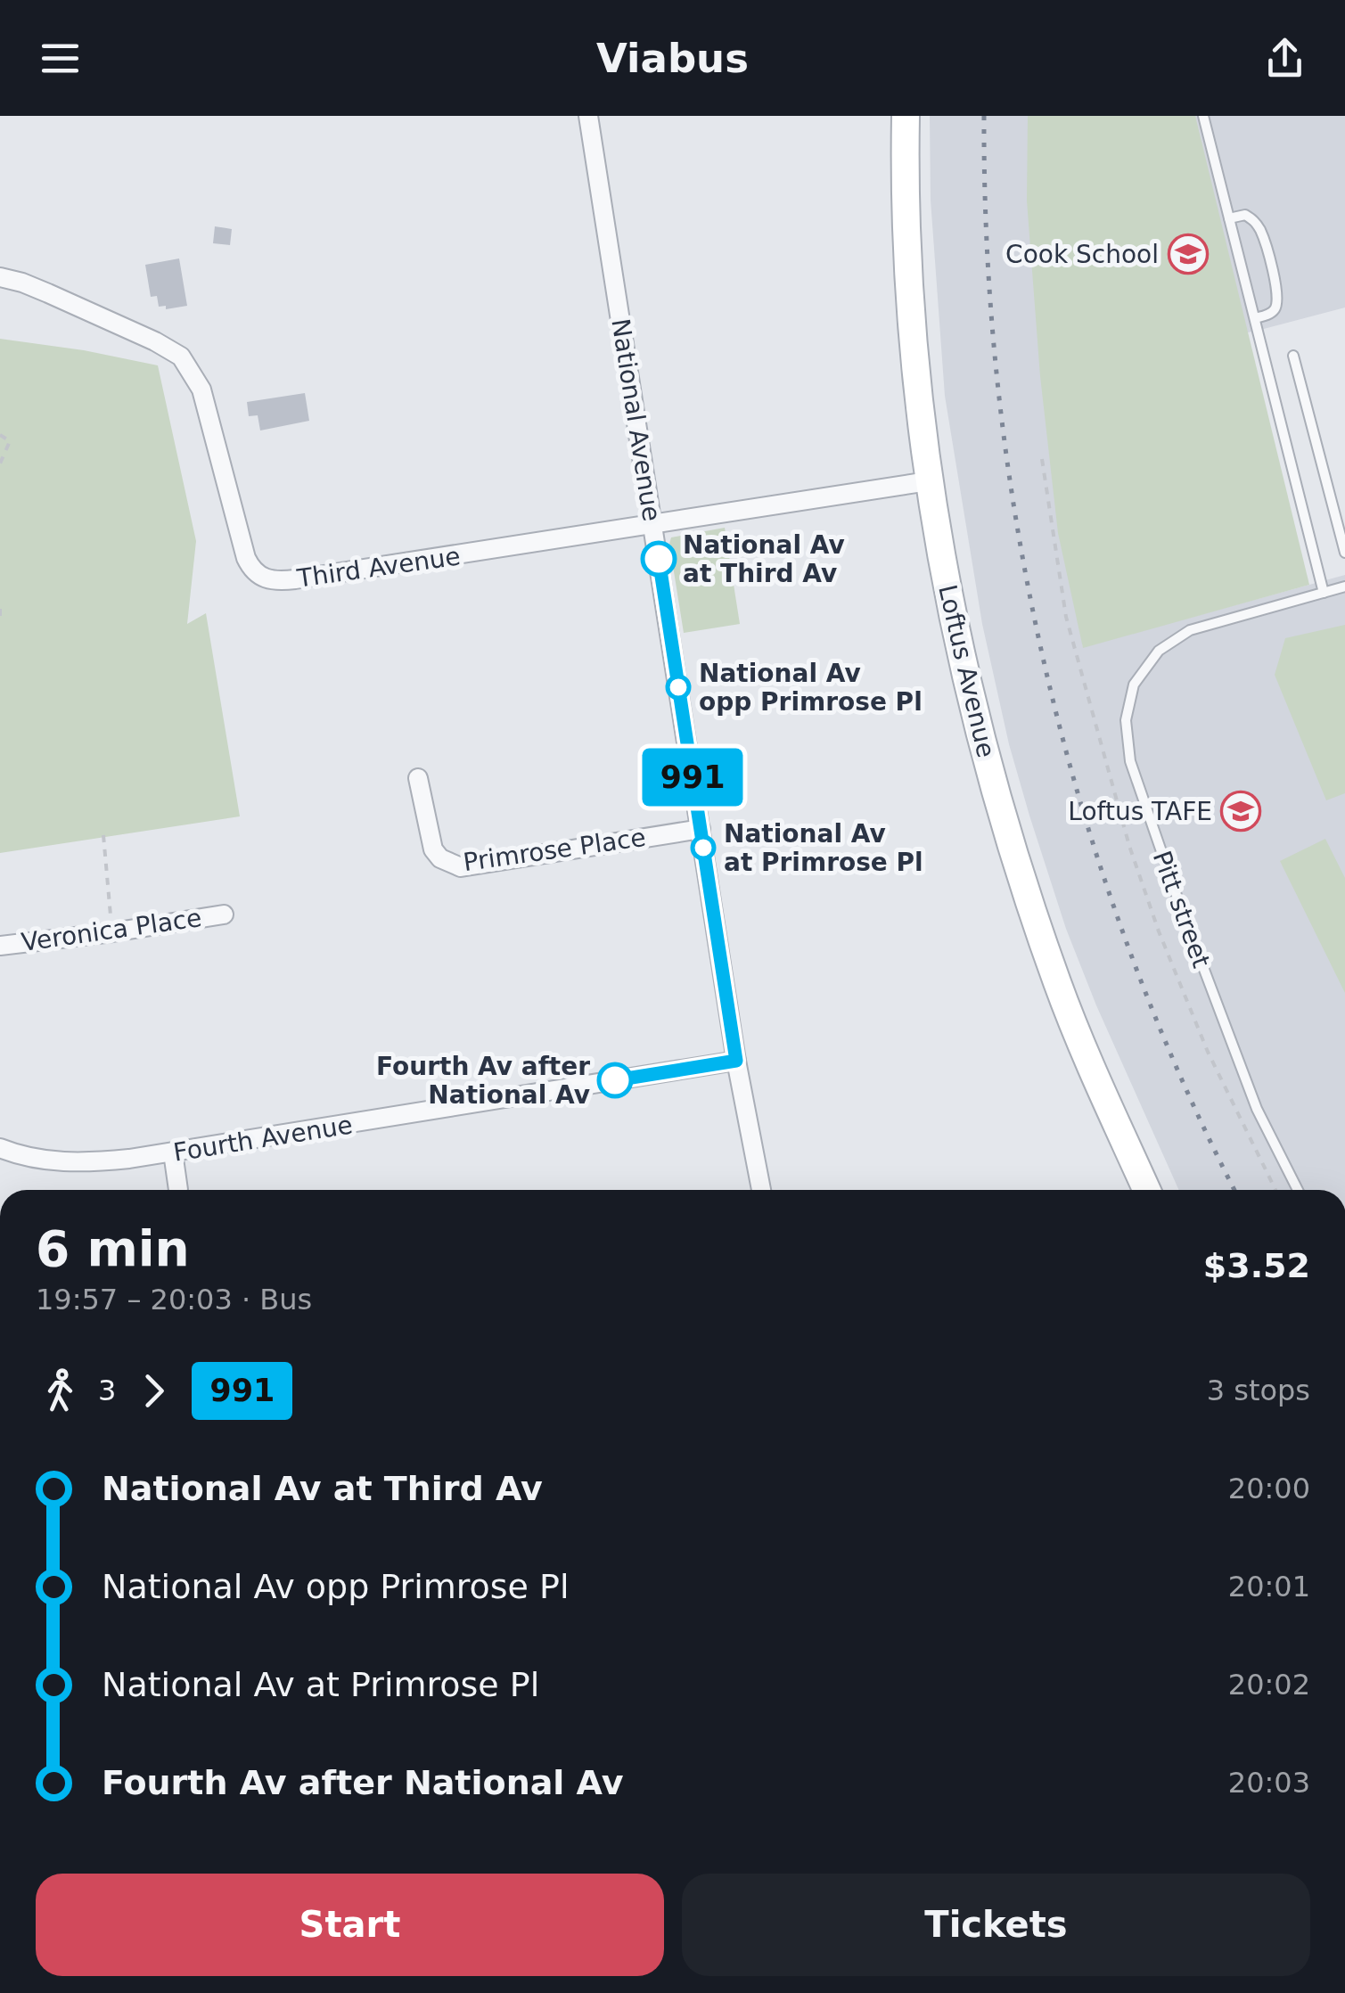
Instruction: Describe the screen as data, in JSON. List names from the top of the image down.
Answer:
{
  "streets": {
    "street": [
      "National Avenue",
      "Third Avenue",
      "Loftus Avenue",
      "Primrose Place",
      "Veronica Place",
      "Fourth Avenue"
    ],
    "lane": ["Pitt street"]
  },
  "crossings": [
    ["National Avenue", "Third Avenue"],
    ["National Avenue", "Primrose Place"],
    ["National Avenue", "Fourth Avenue"],
    ["Third Avenue", "Loftus Avenue"]
  ],
  "places": {
    "school or university": ["Cook School", "Loftus TAFE"],
    "other": [
      "National Av at Third Av",
      "National Av opp Primrose Pl",
      "National Av at Primrose Pl",
      "Fourth Av after National Av"
    ]
  },
  "lines": ["bus line 991"],
  "page": {
    "header": "Viabus",
    "on_map": "991",
    "heading": ["6 min", "19:57 – 20:03 · Bus", "$3.52"],
    "legs": ["3", "991", "3 stops"],
    "list": [
      {
        "name": "National Av at Third Av",
        "value": "20:00"
      },
      {
        "name": "National Av opp Primrose Pl",
        "value": "20:01"
      },
      {
        "name": "National Av at Primrose Pl",
        "value": "20:02"
      },
      {
        "name": "Fourth Av after National Av",
        "value": "20:03"
      }
    ],
    "buttons": ["Start", "Tickets"]
  }
}
